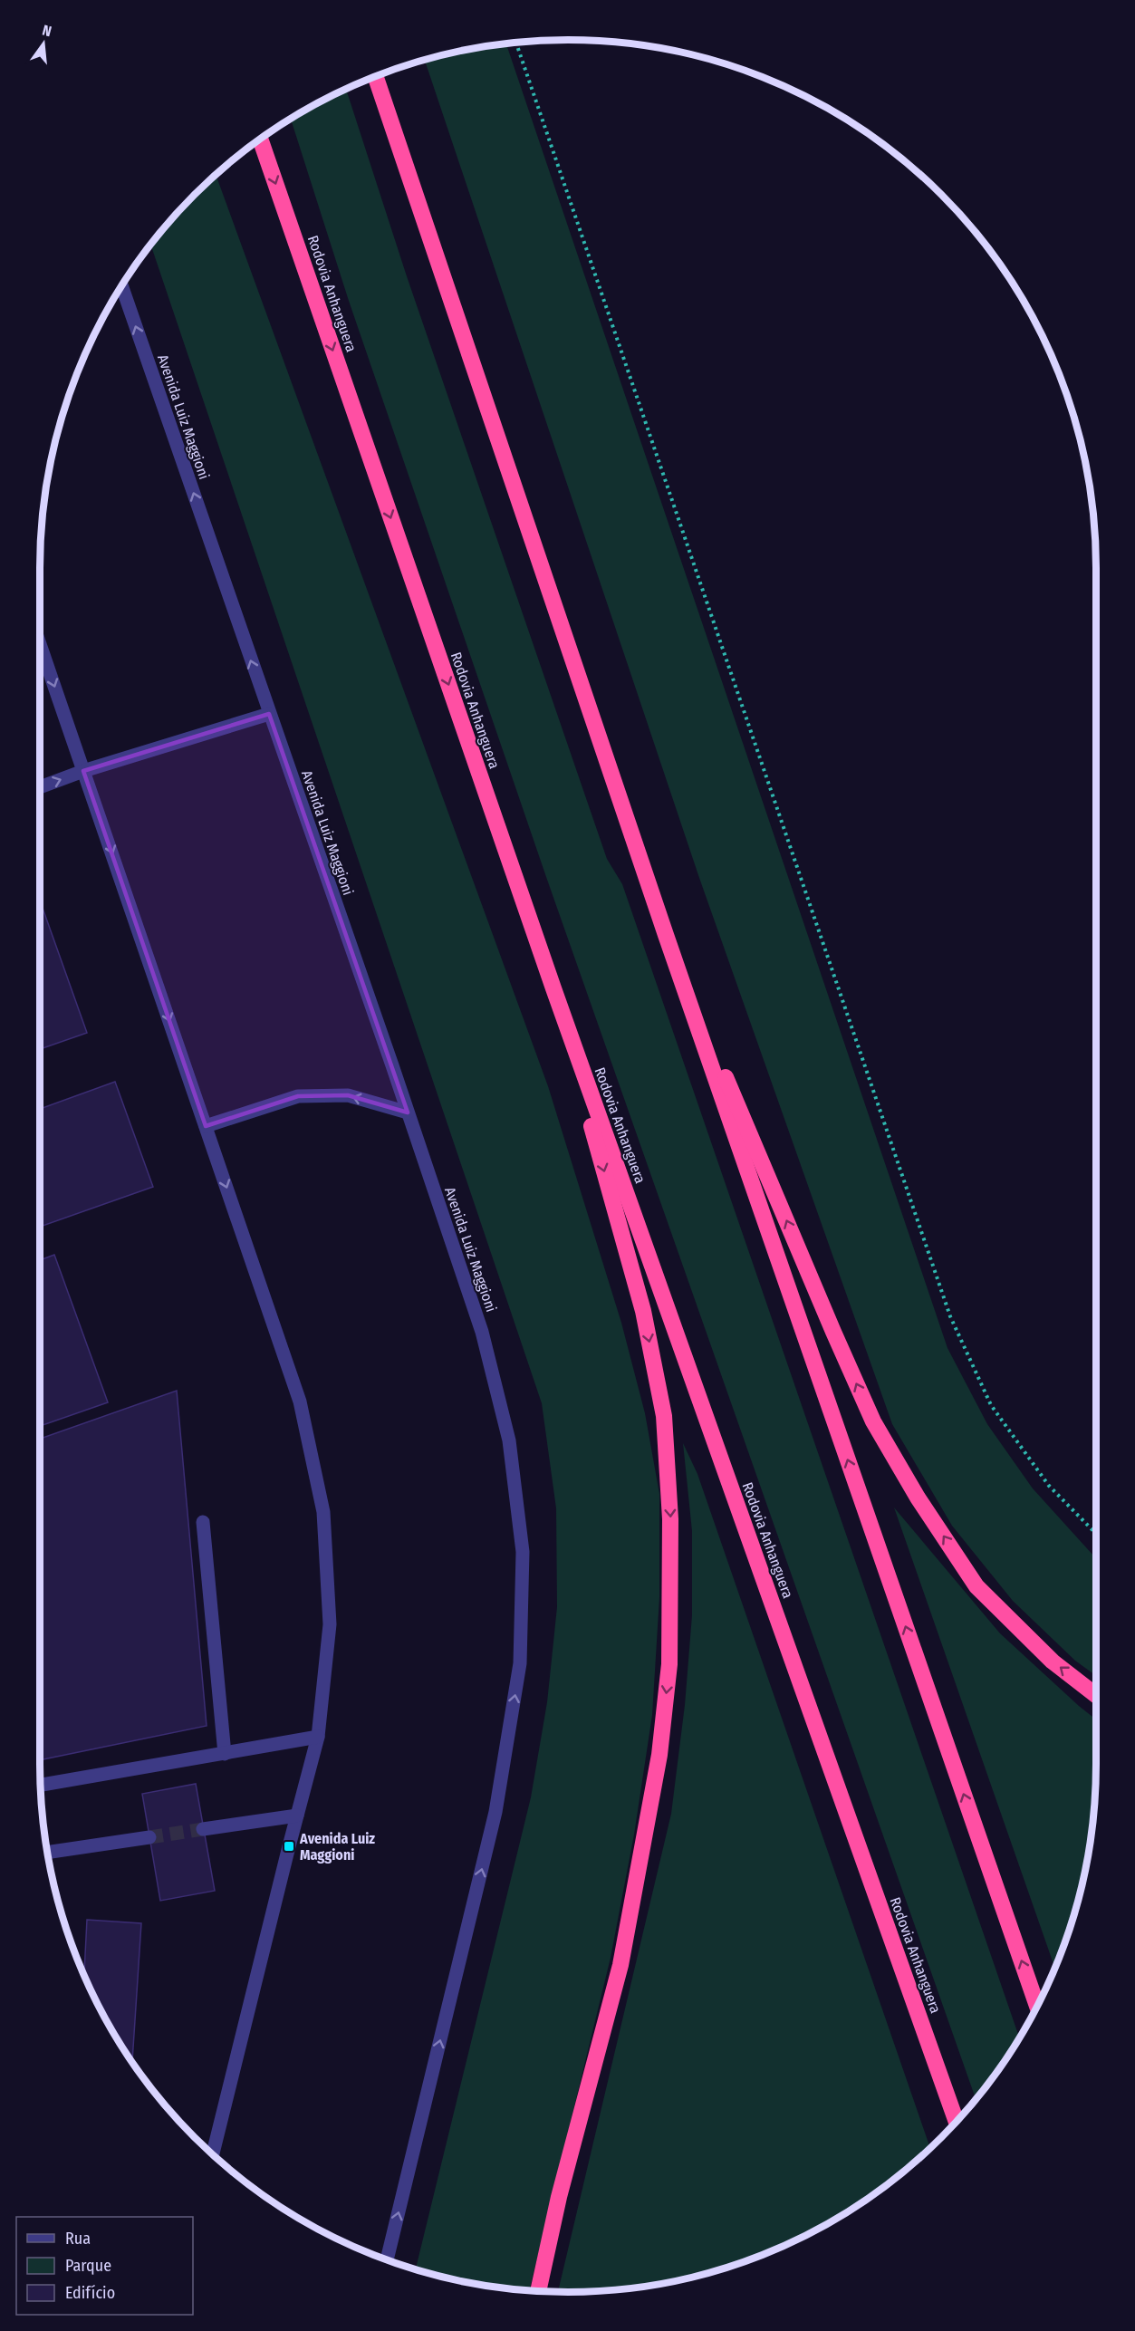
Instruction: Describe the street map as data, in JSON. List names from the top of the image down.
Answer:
{
  "streets": {
    "highway": ["Rodovia Anhanguera"],
    "street": ["Avenida Luiz Maggioni"]
  },
  "one_way": ["Avenida Luiz Maggioni"],
  "places": {
    "transit": ["Avenida Luiz Maggioni"]
  },
  "legend": ["Rua", "Parque", "Edifício"],
  "north": "top"
}
